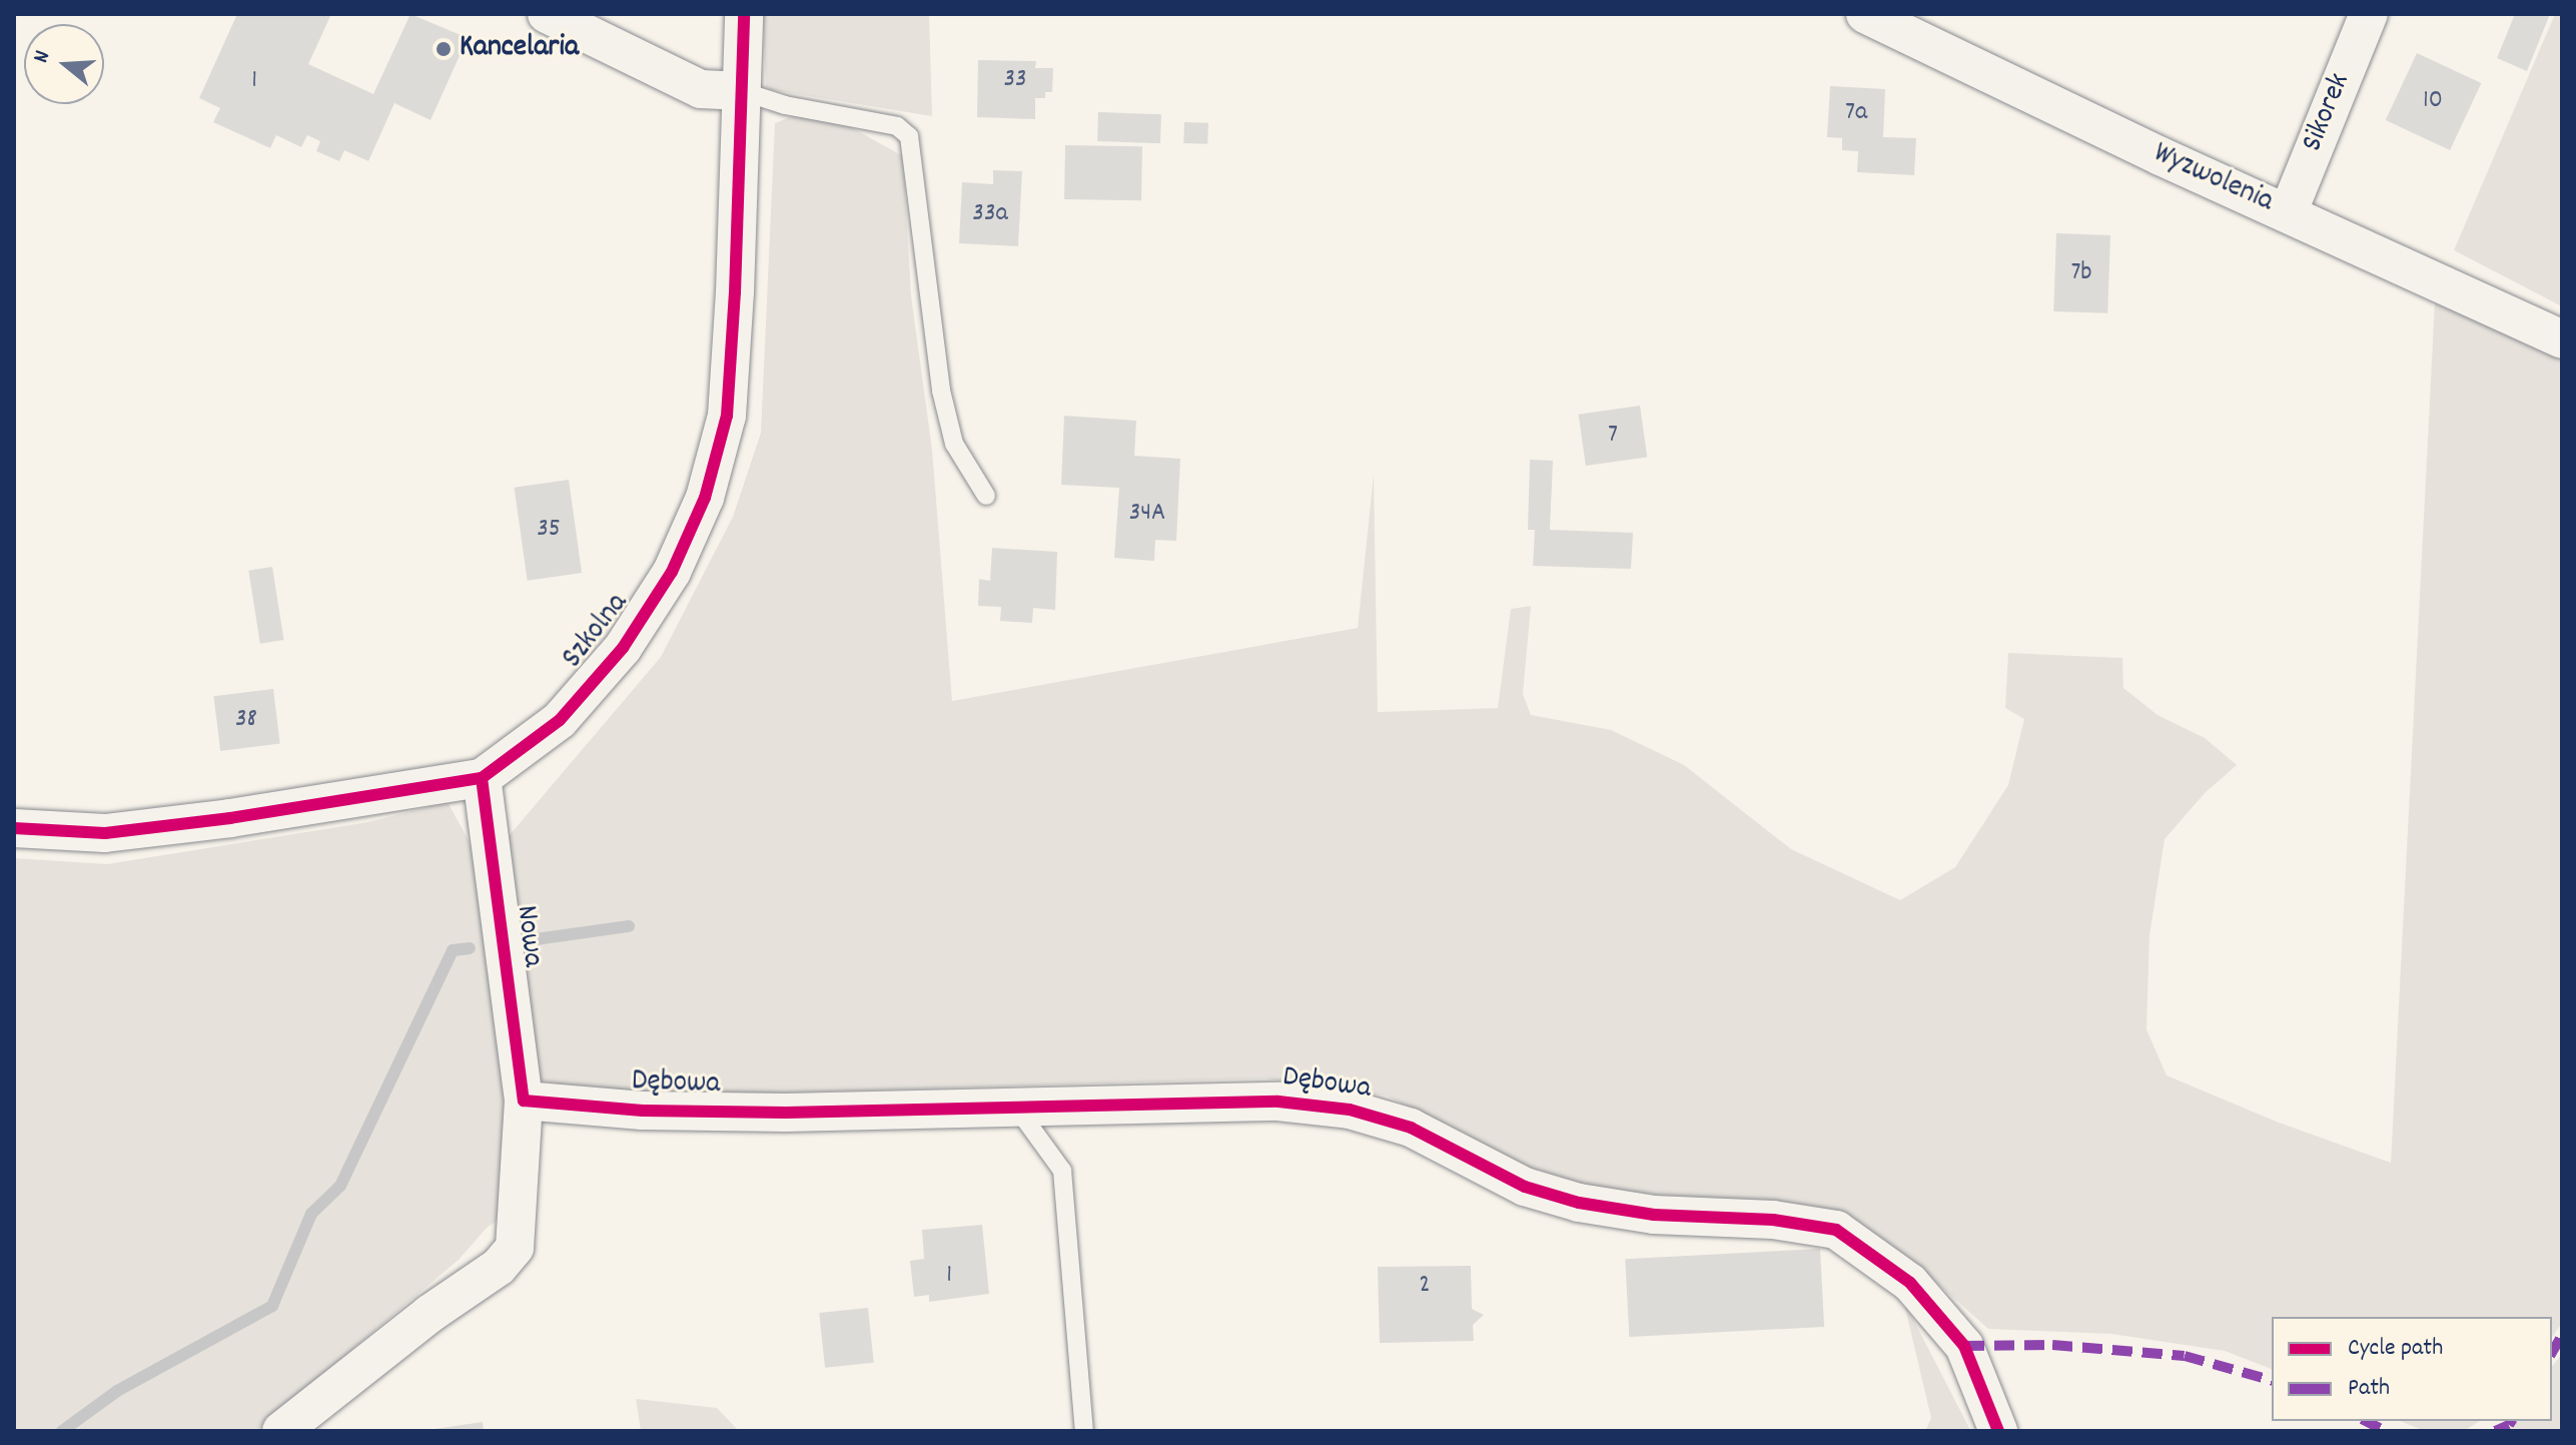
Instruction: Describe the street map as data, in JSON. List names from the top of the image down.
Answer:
{
  "streets": {
    "street": [
      "Sikorek",
      "Wyzwolenia",
      "Szkolna",
      "Nowa",
      "Dębowa"
    ]
  },
  "crossings": [
    ["Sikorek", "Wyzwolenia"],
    ["Szkolna", "Nowa"],
    ["Nowa", "Dębowa"]
  ],
  "places": ["Kancelaria"],
  "house_numbers": [
    "33",
    "1",
    "10",
    "7a",
    "33a",
    "7b",
    "7",
    "34A",
    "35",
    "38",
    "1",
    "2"
  ],
  "legend": ["Cycle path", "Path"],
  "north": "left"
}
